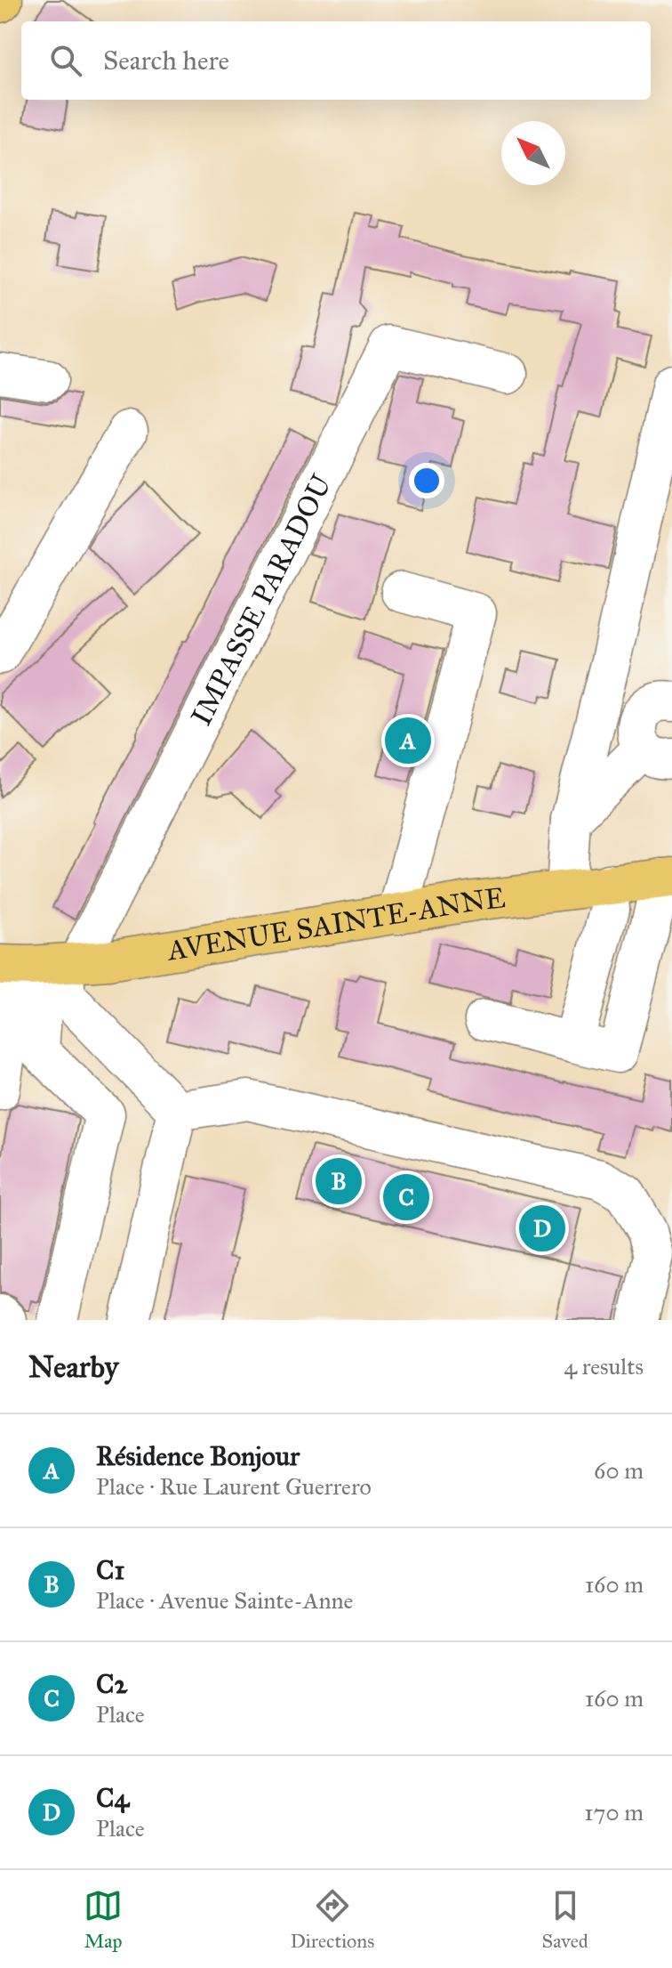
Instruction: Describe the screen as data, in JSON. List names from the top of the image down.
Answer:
{
  "streets": {
    "main road": ["AVENUE SAINTE-ANNE"],
    "street": ["IMPASSE PARADOU"]
  },
  "crossings": [
    ["IMPASSE PARADOU", "AVENUE SAINTE-ANNE"]
  ],
  "north": "top left",
  "page": {
    "search": "Search here",
    "pins": [
      "A",
      "B",
      "C",
      "D"
    ],
    "heading": ["Nearby", "4 results"],
    "list": [
      {
        "mark": "A",
        "name": "Résidence Bonjour",
        "note": "Place · Rue Laurent Guerrero",
        "value": "60 m"
      },
      {
        "mark": "B",
        "name": "C1",
        "note": "Place · Avenue Sainte-Anne",
        "value": "160 m"
      },
      {
        "mark": "C",
        "name": "C2",
        "note": "Place",
        "value": "160 m"
      },
      {
        "mark": "D",
        "name": "C4",
        "note": "Place",
        "value": "170 m"
      }
    ],
    "nav": ["Map", "Directions", "Saved"]
  }
}
